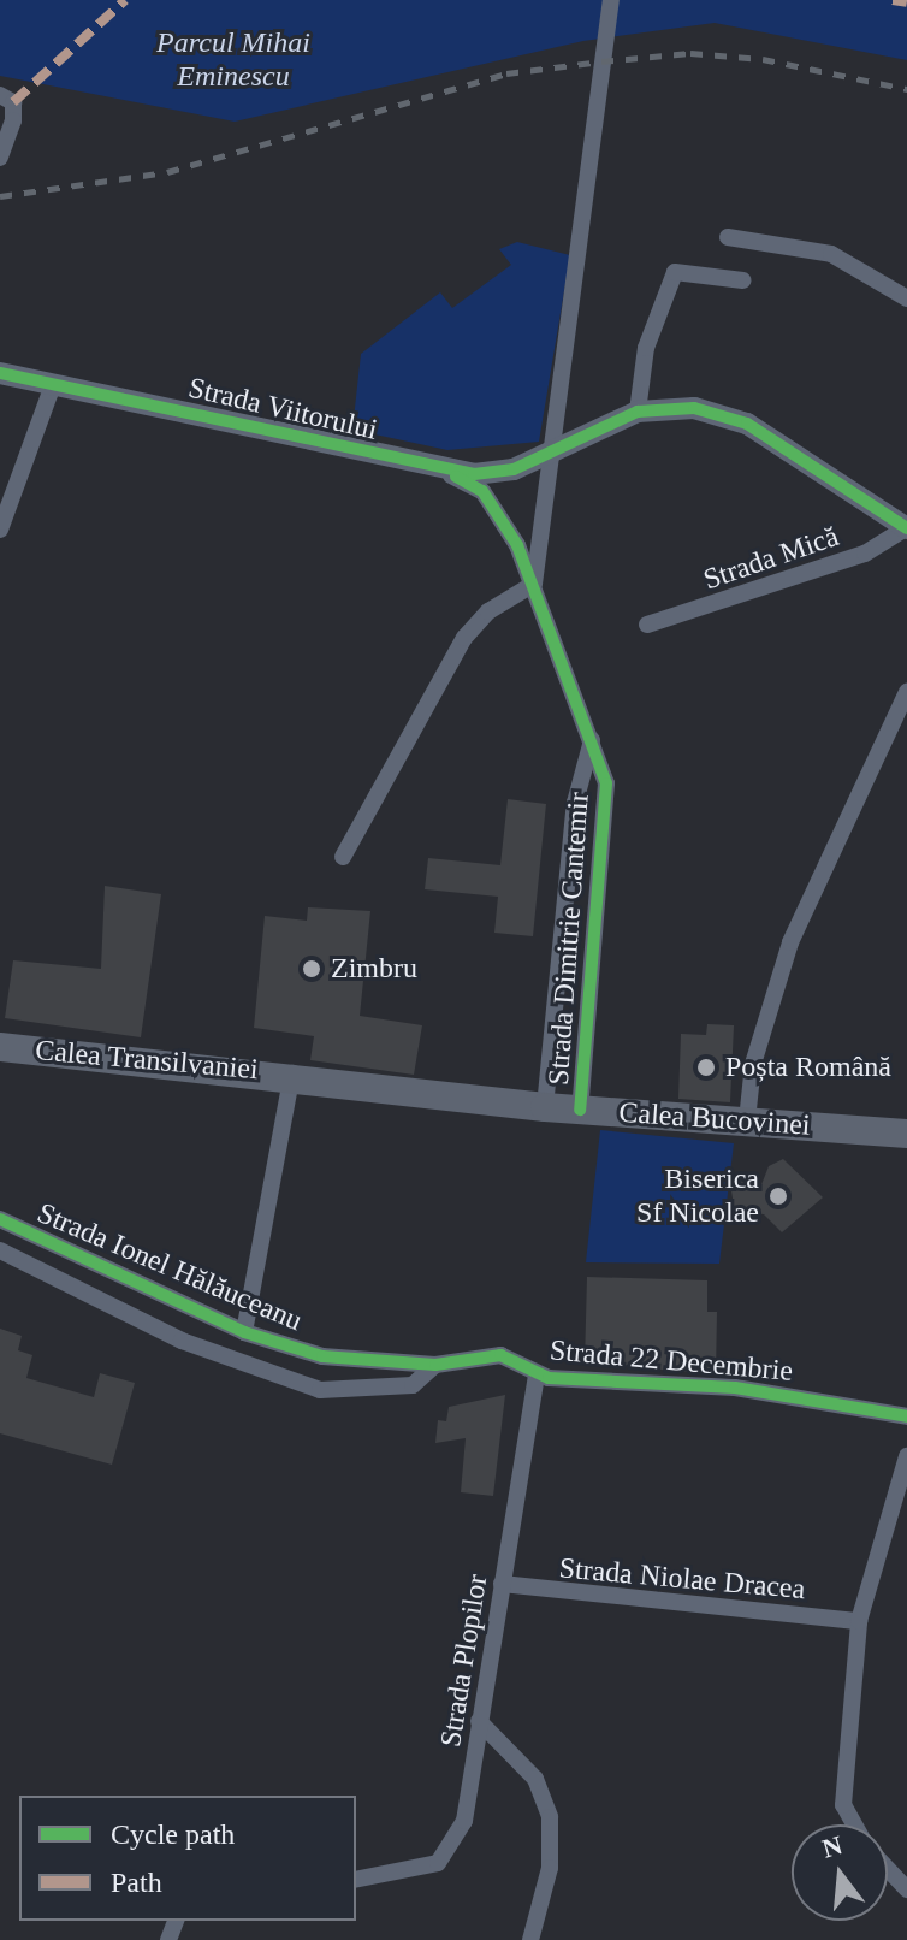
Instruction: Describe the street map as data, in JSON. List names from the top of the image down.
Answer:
{
  "streets": {
    "highway": ["Calea Transilvaniei", "Calea Bucovinei"],
    "street": [
      "Strada Viitorului",
      "Strada Mică",
      "Strada Dimitrie Cantemir",
      "Strada Ionel Hălăuceanu",
      "Strada 22 Decembrie",
      "Strada Niolae Dracea",
      "Strada Plopilor"
    ]
  },
  "crossings": [
    ["Strada Viitorului", "Strada Dimitrie Cantemir"],
    ["Strada Dimitrie Cantemir", "Calea Bucovinei"],
    ["Calea Transilvaniei", "Calea Bucovinei"],
    ["Strada Ionel Hălăuceanu", "Strada 22 Decembrie"],
    ["Strada 22 Decembrie", "Strada Plopilor"],
    ["Strada Niolae Dracea", "Strada Plopilor"]
  ],
  "parks": ["Parcul Mihai Eminescu"],
  "places": ["Zimbru", "Poșta Română", "Biserica Sf Nicolae"],
  "legend": ["Cycle path", "Path"],
  "north": "top"
}
